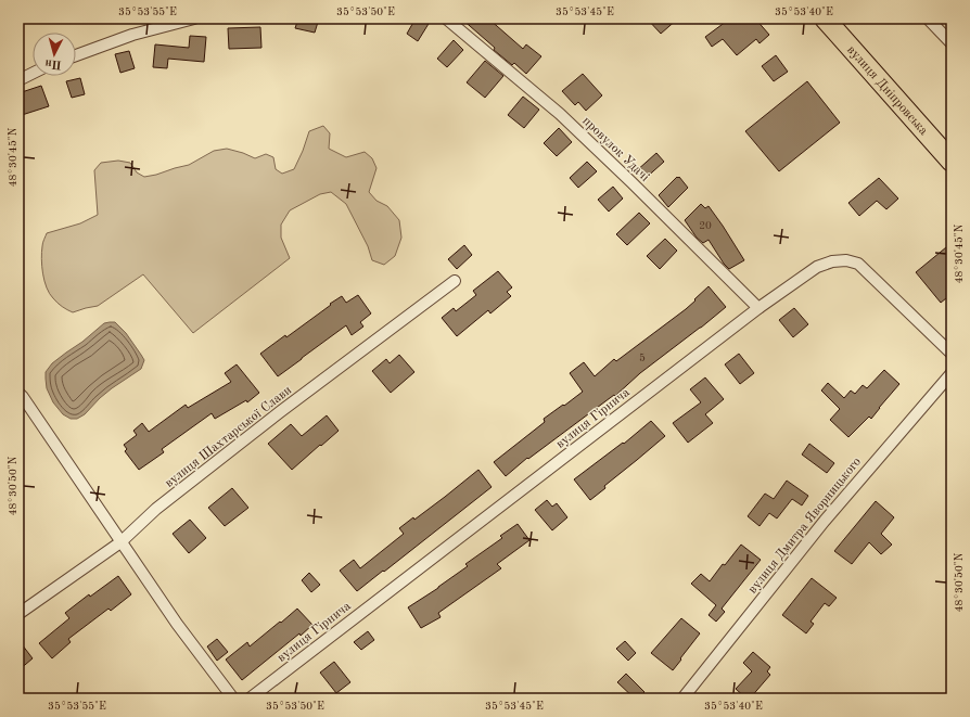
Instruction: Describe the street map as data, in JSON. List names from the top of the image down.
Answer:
{
  "streets": {
    "highway": ["вулиця Дніпровська"],
    "street": [
      "провулок Удачі",
      "вулиця Гірнича",
      "вулиця Шахтарської Слави",
      "вулиця Дмитра Яворницького"
    ]
  },
  "crossings": [
    ["провулок Удачі", "вулиця Гірнича"]
  ],
  "house_numbers": ["20", "5"],
  "north": "bottom",
  "coordinates": [
    "35°53'55\"E",
    "35°53'50\"E",
    "35°53'45\"E",
    "35°53'40\"E",
    "48°30'45\"N",
    "48°30'50\"N"
  ]
}
